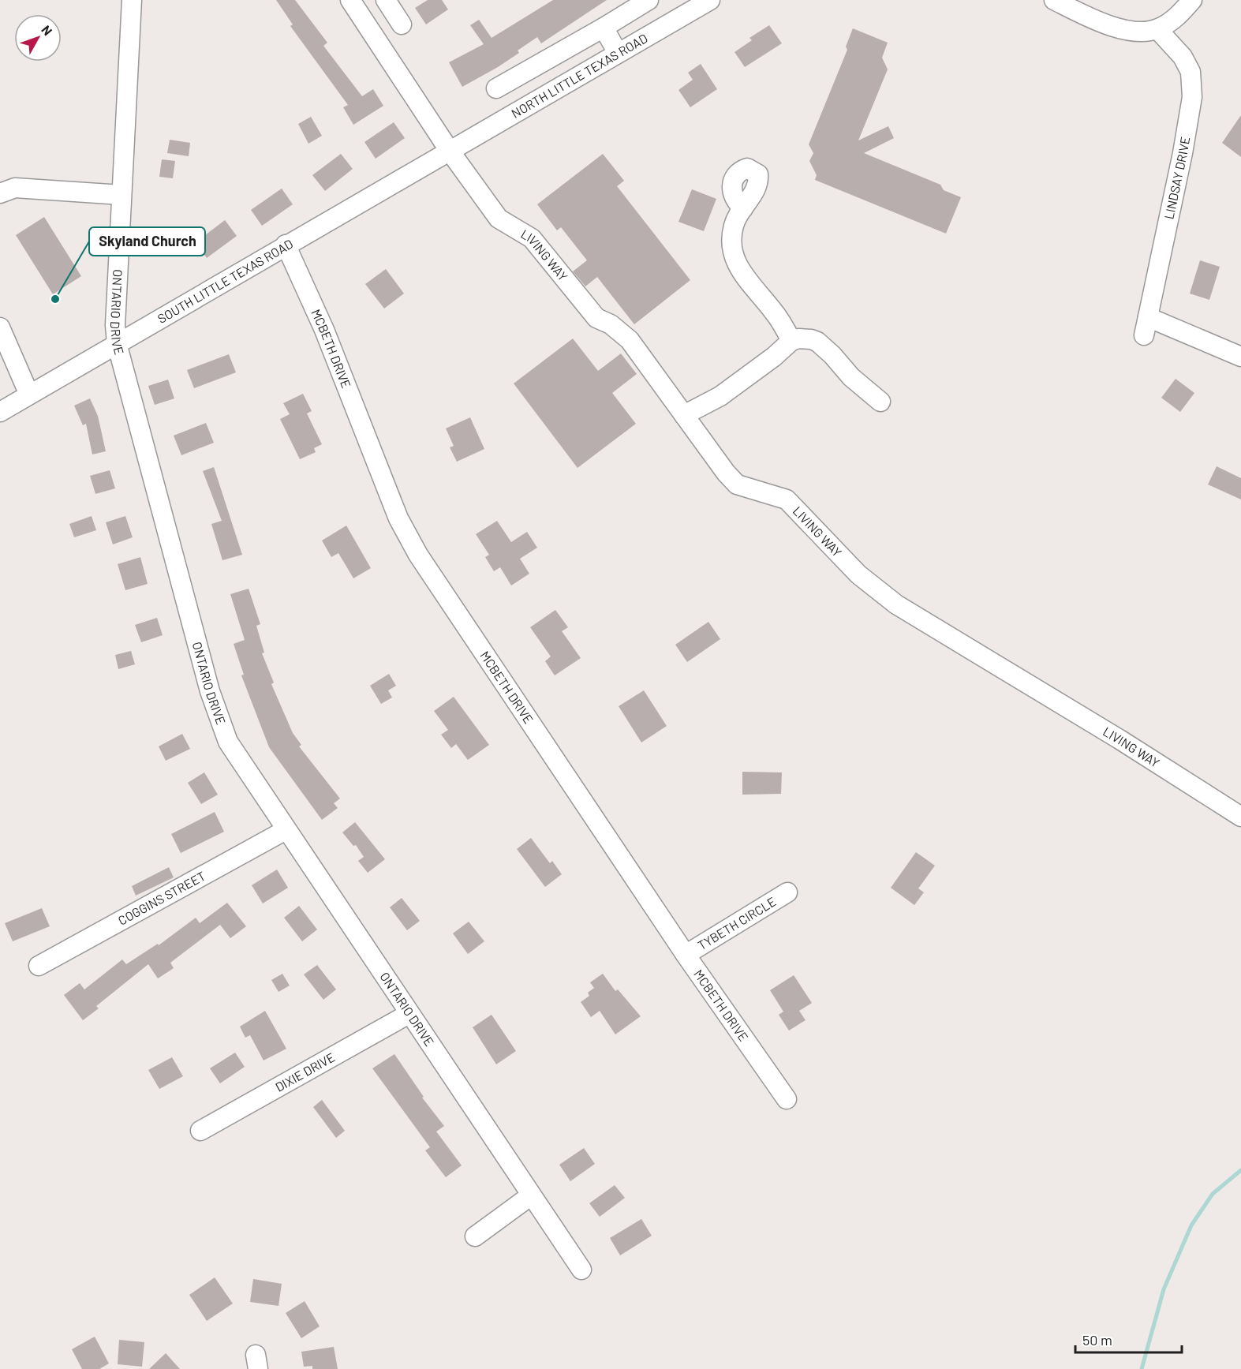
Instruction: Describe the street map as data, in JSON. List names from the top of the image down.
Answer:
{
  "streets": {
    "street": [
      "NORTH LITTLE TEXAS ROAD",
      "LINDSAY DRIVE",
      "LIVING WAY",
      "SOUTH LITTLE TEXAS ROAD",
      "ONTARIO DRIVE",
      "MCBETH DRIVE",
      "COGGINS STREET",
      "TYBETH CIRCLE",
      "DIXIE DRIVE"
    ]
  },
  "crossings": [
    ["NORTH LITTLE TEXAS ROAD", "LIVING WAY"],
    ["NORTH LITTLE TEXAS ROAD", "SOUTH LITTLE TEXAS ROAD"],
    ["LIVING WAY", "SOUTH LITTLE TEXAS ROAD"],
    ["SOUTH LITTLE TEXAS ROAD", "ONTARIO DRIVE"],
    ["SOUTH LITTLE TEXAS ROAD", "MCBETH DRIVE"],
    ["ONTARIO DRIVE", "COGGINS STREET"],
    ["ONTARIO DRIVE", "DIXIE DRIVE"],
    ["MCBETH DRIVE", "TYBETH CIRCLE"]
  ],
  "places": ["Skyland Church"],
  "scale_bar": "50 m",
  "north": "top right"
}
